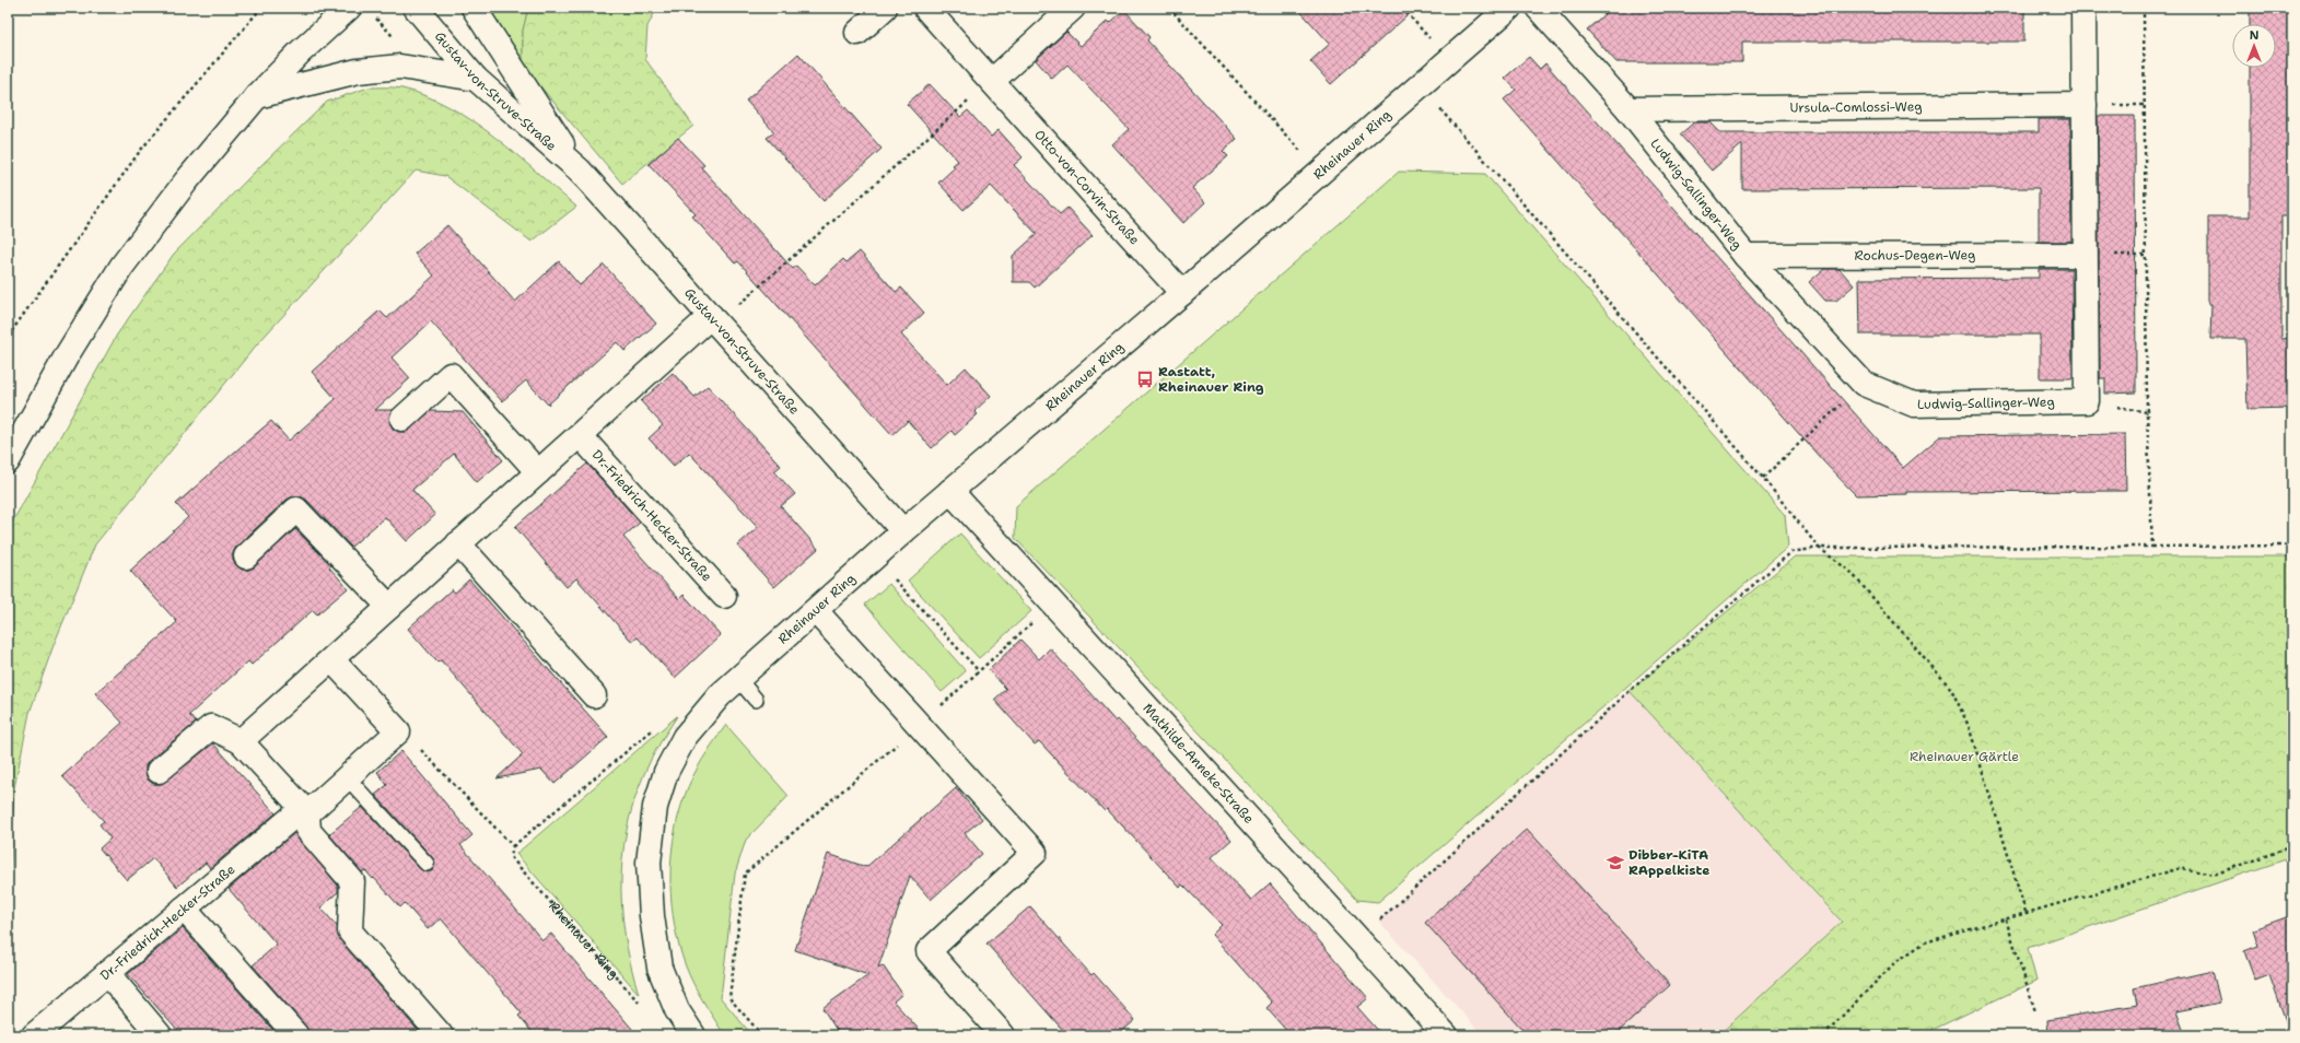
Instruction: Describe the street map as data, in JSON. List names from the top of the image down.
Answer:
{
  "streets": {
    "street": [
      "Gustav-von-Struve-Straße",
      "Ursula-Comlossi-Weg",
      "Rheinauer Ring",
      "Otto-von-Corvin-Straße",
      "Ludwig-Sallinger-Weg",
      "Rochus-Degen-Weg",
      "Dr.-Friedrich-Hecker-Straße",
      "Mathilde-Anneke-Straße"
    ]
  },
  "crossings": [
    ["Gustav-von-Struve-Straße", "Rheinauer Ring"],
    ["Ursula-Comlossi-Weg", "Ludwig-Sallinger-Weg"],
    ["Rheinauer Ring", "Otto-von-Corvin-Straße"],
    ["Rheinauer Ring", "Dr.-Friedrich-Hecker-Straße"],
    ["Rheinauer Ring", "Mathilde-Anneke-Straße"],
    ["Ludwig-Sallinger-Weg", "Rochus-Degen-Weg"]
  ],
  "parks": ["Rheinauer Gärtle"],
  "places": {
    "bus stop": ["Rastatt, Rheinauer Ring"],
    "school or university": ["Dibber-KiTA RAppelkiste"]
  },
  "north": "top"
}
